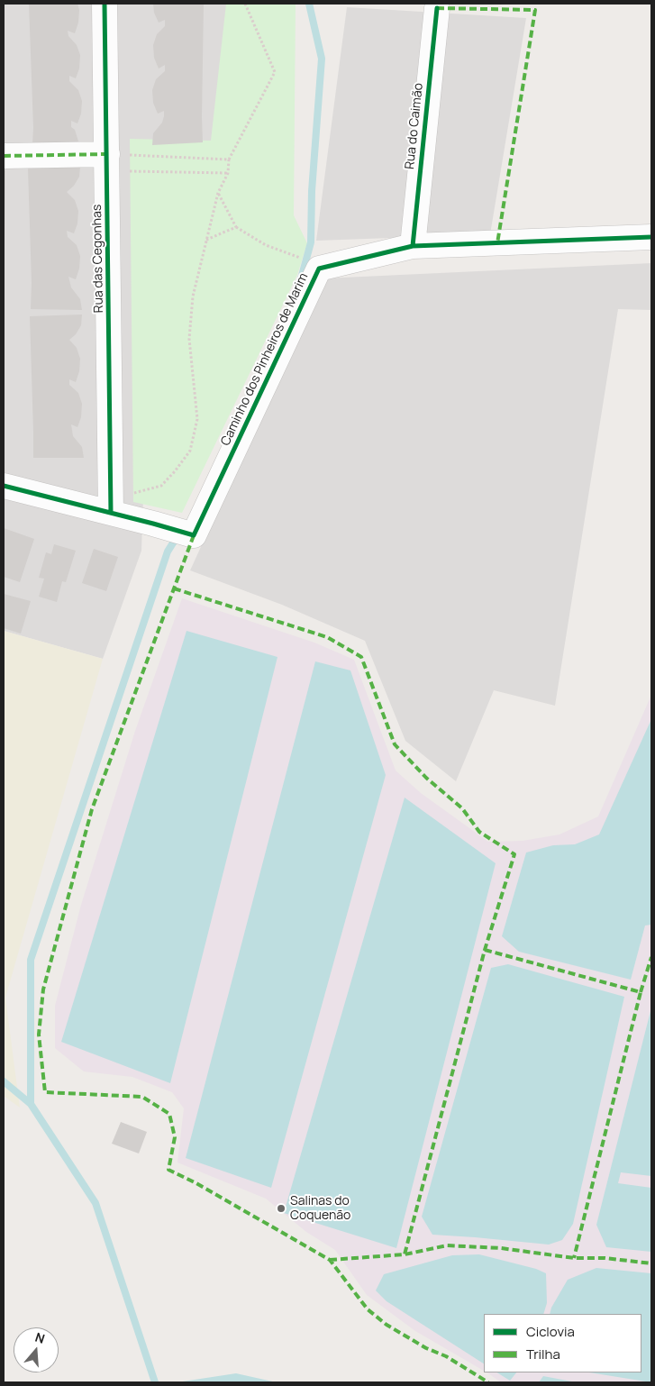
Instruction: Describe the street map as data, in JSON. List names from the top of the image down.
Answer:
{
  "streets": {
    "street": ["Rua do Caimão", "Rua das Cegonhas", "Caminho dos Pinheiros de Marim"]
  },
  "crossings": [
    ["Rua do Caimão", "Caminho dos Pinheiros de Marim"],
    ["Rua das Cegonhas", "Caminho dos Pinheiros de Marim"]
  ],
  "places": ["Salinas do Coquenão"],
  "legend": ["Ciclovia", "Trilha"],
  "north": "top"
}
